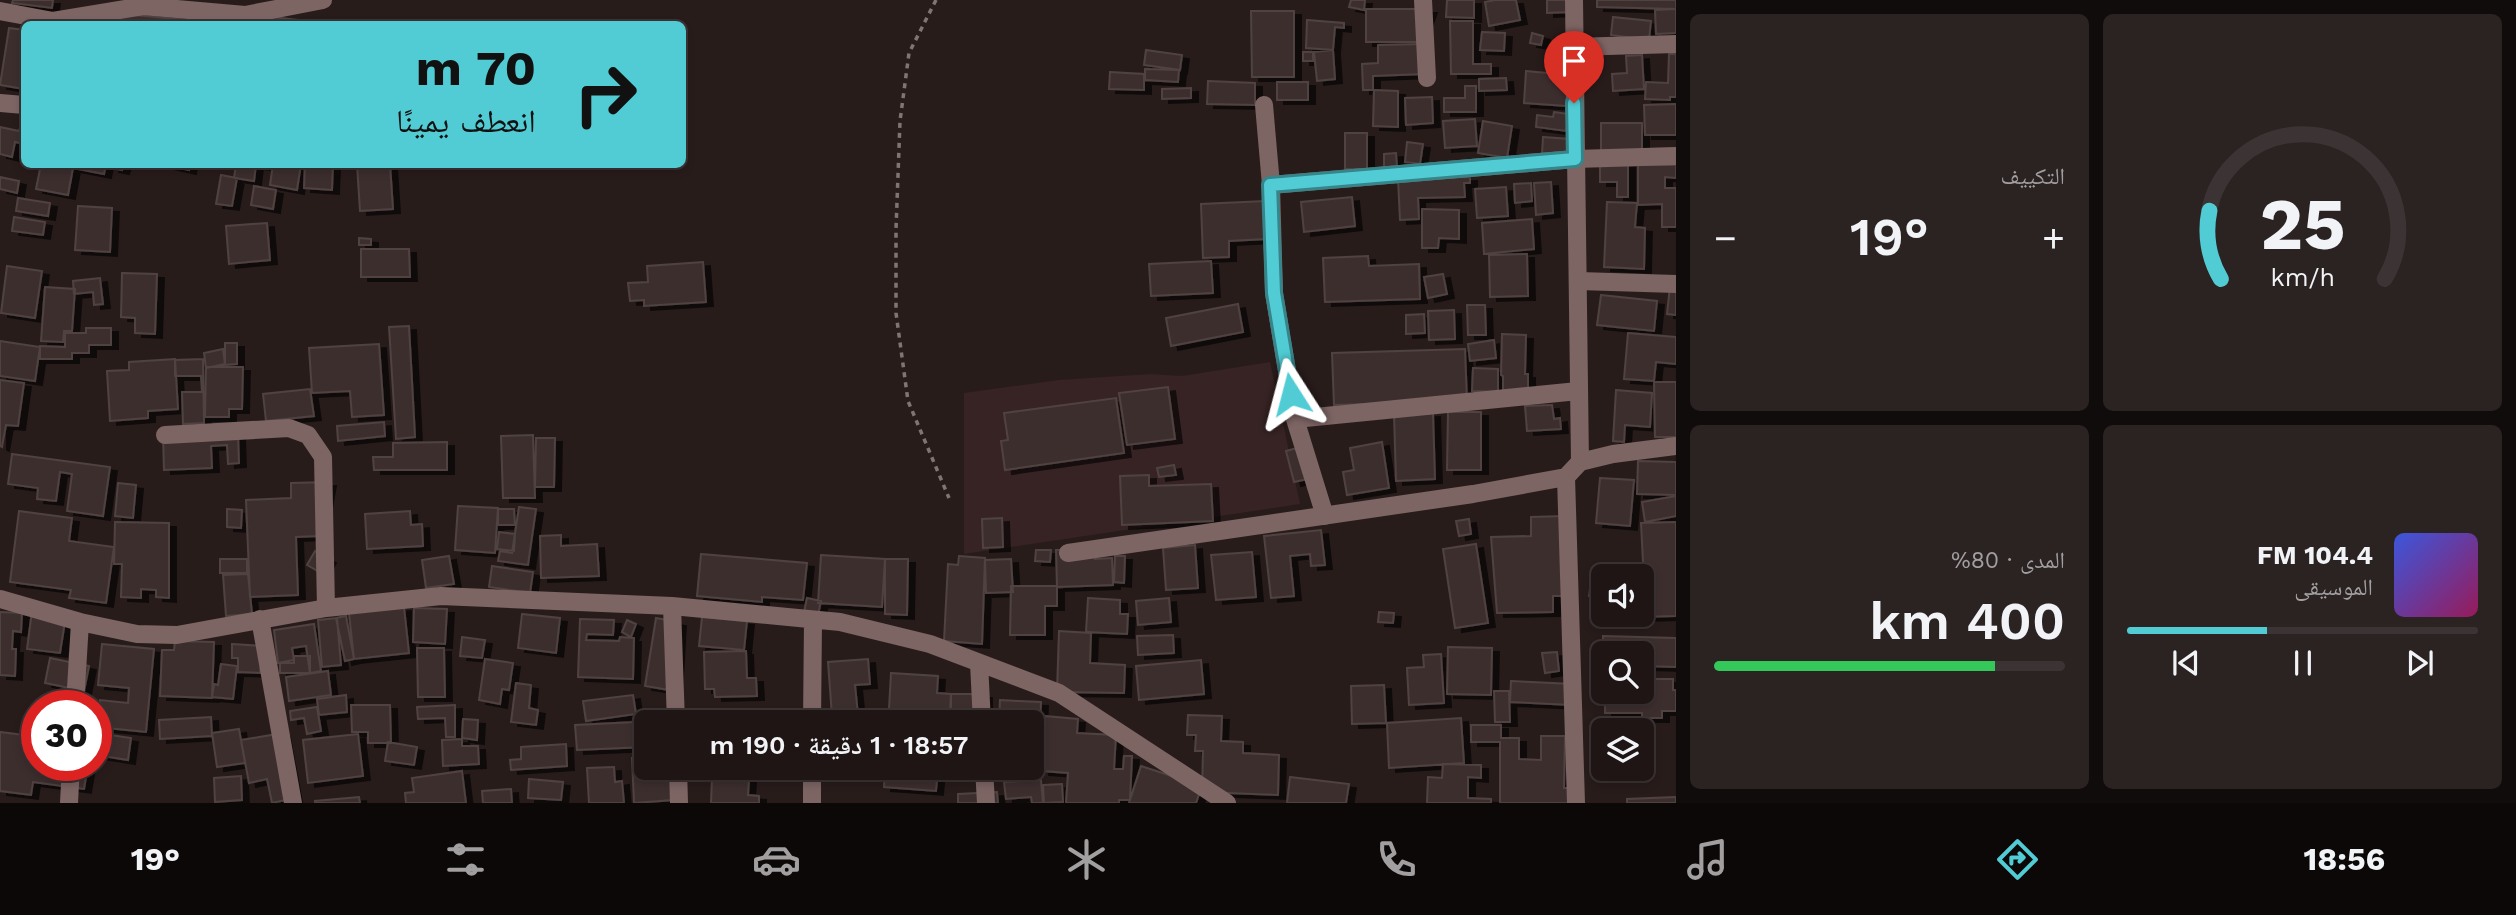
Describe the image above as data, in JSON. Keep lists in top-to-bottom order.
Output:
{
  "page": {
    "tile": [
      "التكييف",
      ["المدى · 80%", "400 km"]
    ],
    "turn": ["70 m", "انعطف يمينًا"],
    "heat": ["−", "19°", "+"],
    "song": ["104.4 FM", "الموسيقى"],
    "limit": "30",
    "trip": "18:57 · 1 دقيقة · 190 m",
    "tabs": ["18:56", "19°"],
    "gauge": ["25", "km/h"]
  }
}
